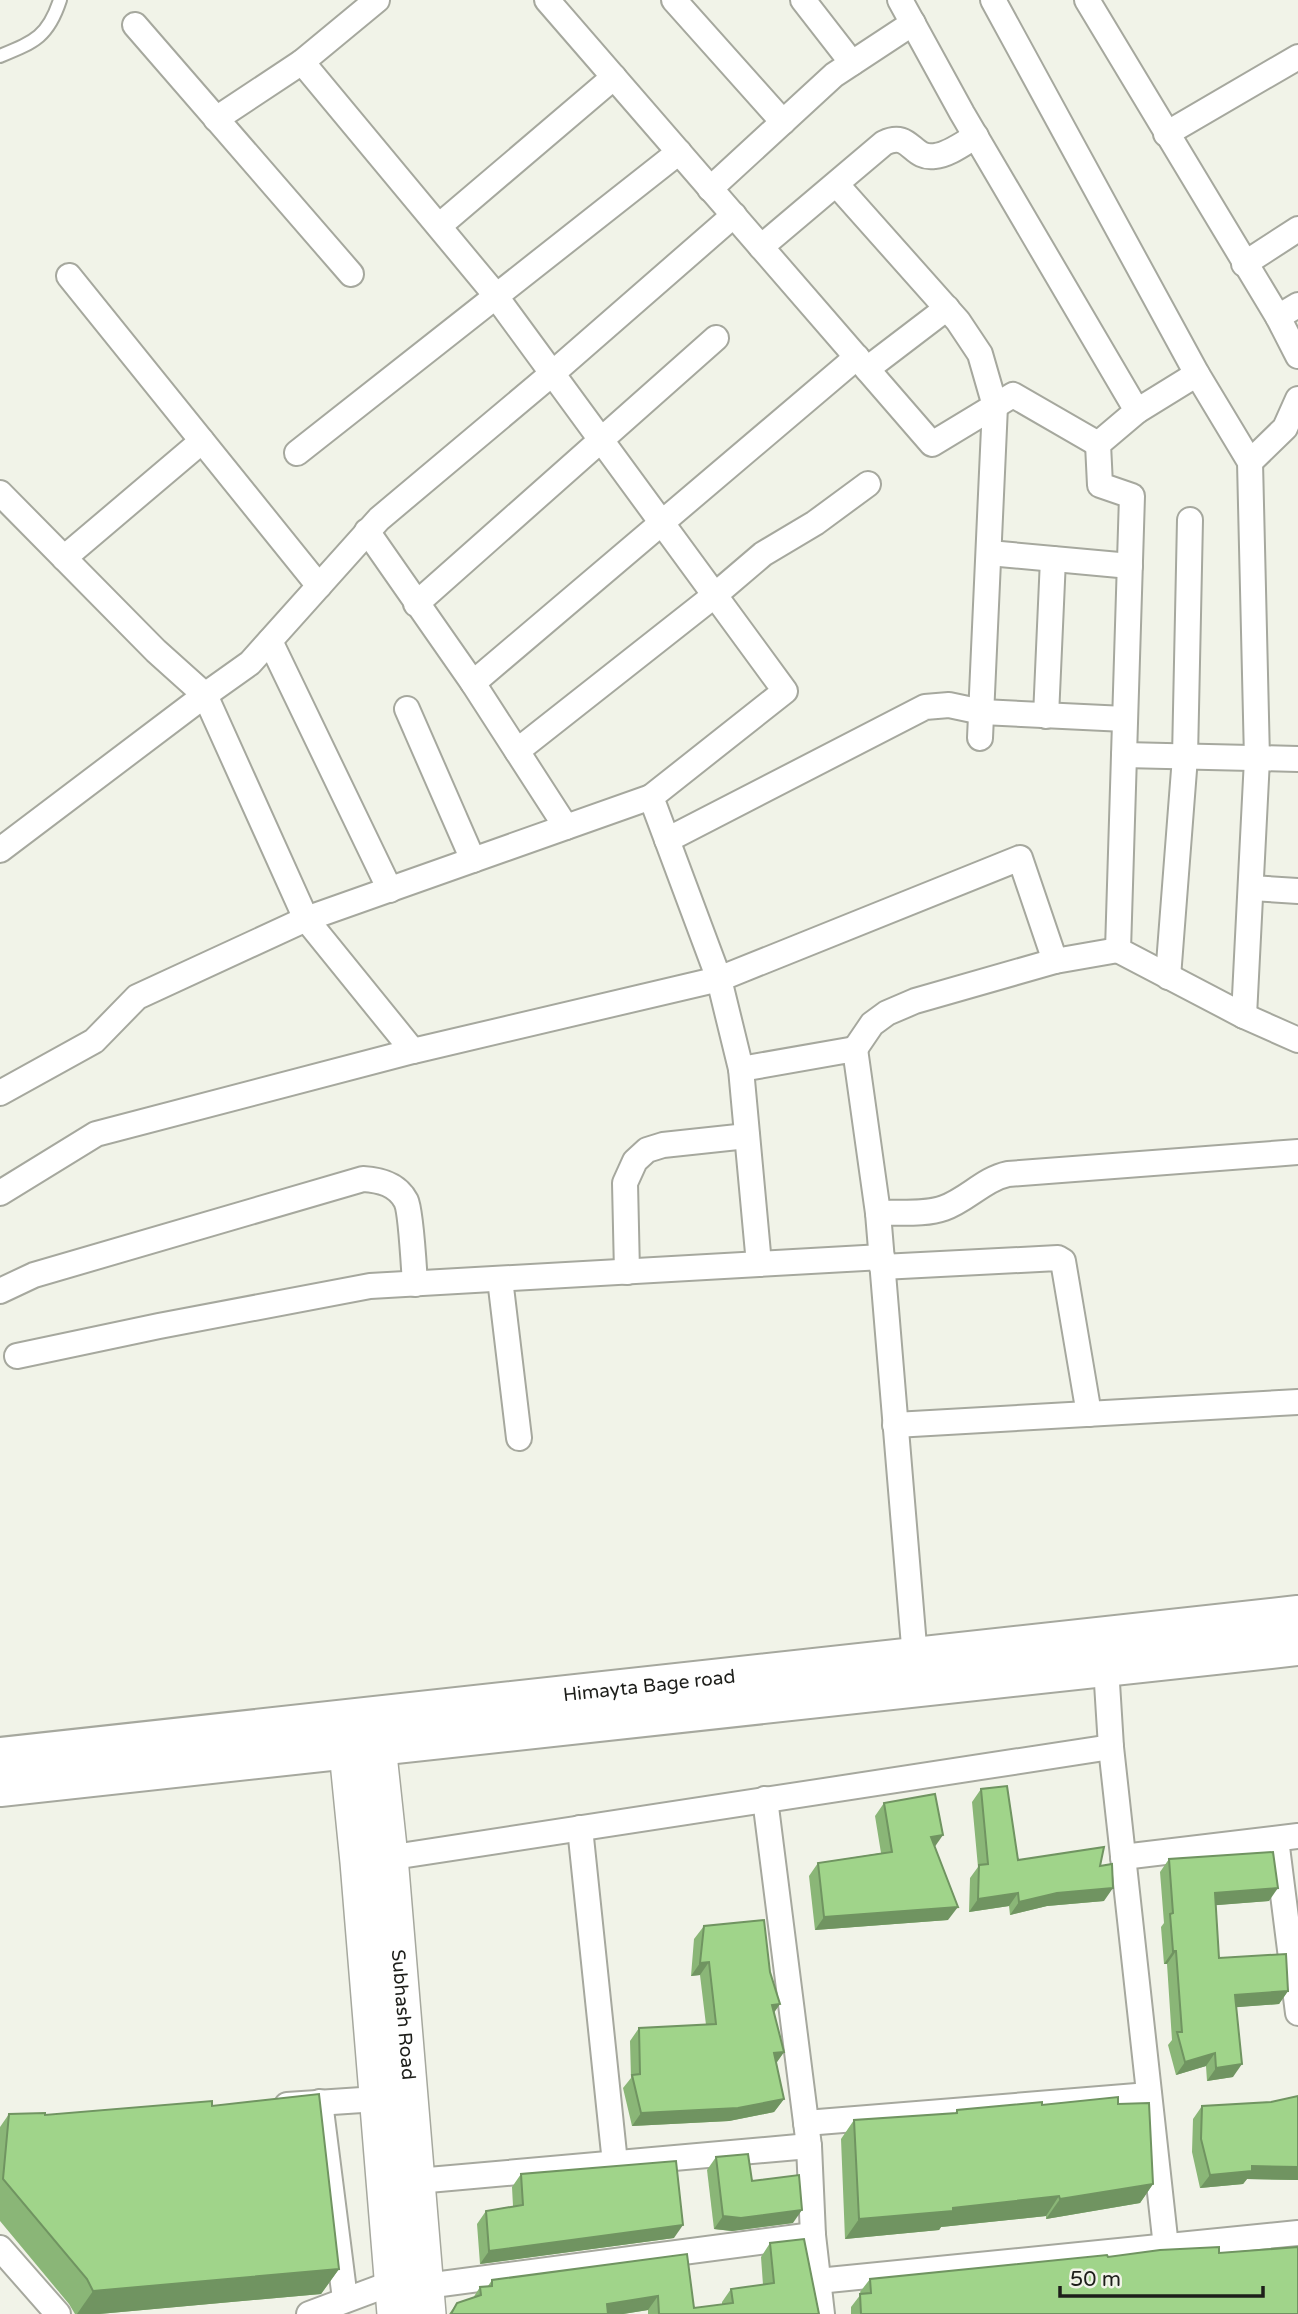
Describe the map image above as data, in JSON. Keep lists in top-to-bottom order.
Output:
{
  "streets": {
    "main road": ["Himayta Bage road"],
    "street": ["Subhash Road"]
  },
  "crossings": [
    ["Himayta Bage road", "Subhash Road"]
  ],
  "scale_bar": "50 m"
}
